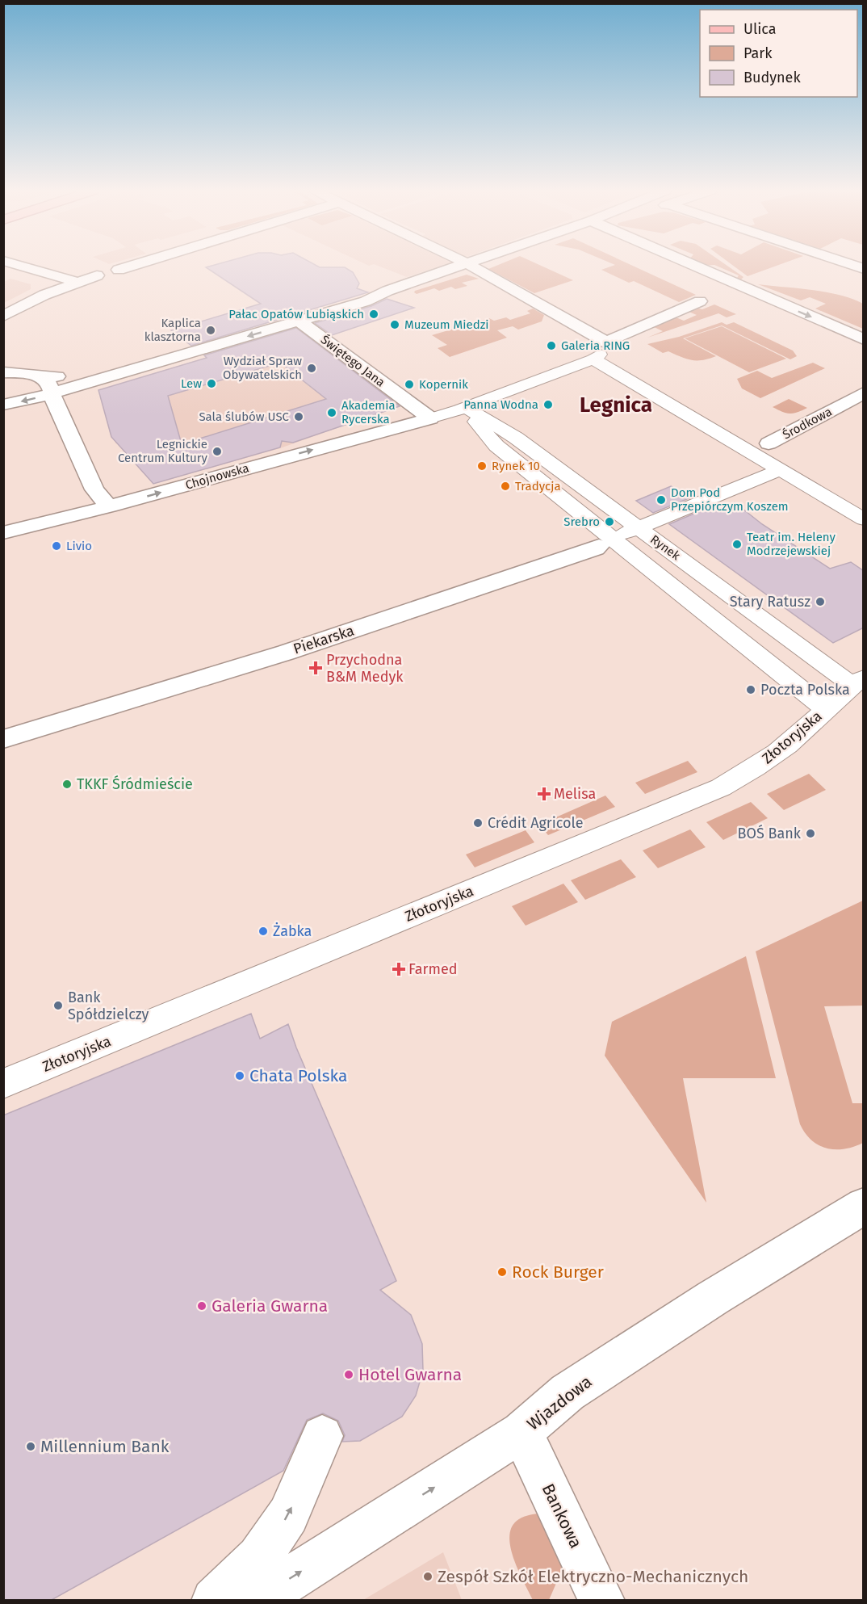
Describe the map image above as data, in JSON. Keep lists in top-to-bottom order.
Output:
{
  "streets": {
    "street": [
      "Świętego Jana",
      "Środkowa",
      "Chojnowska",
      "Rynek",
      "Piekarska",
      "Złotoryjska",
      "Wjazdowa",
      "Bankowa"
    ]
  },
  "crossings": [
    ["Świętego Jana", "Chojnowska"],
    ["Rynek", "Piekarska"],
    ["Rynek", "Złotoryjska"],
    ["Wjazdowa", "Bankowa"]
  ],
  "one_way": ["Wjazdowa"],
  "districts": ["Legnica"],
  "places": {
    "other": [
      "Pałac Opatów Lubiąskich",
      "Muzeum Miedzi",
      "Kaplica klasztorna",
      "Galeria RING",
      "Wydział Spraw Obywatelskich",
      "Lew",
      "Kopernik",
      "Panna Wodna",
      "Akademia Rycerska",
      "Sala ślubów USC",
      "Legnickie Centrum Kultury",
      "Rynek 10",
      "Tradycja",
      "Dom Pod Przepiórczym Koszem",
      "Srebro",
      "Teatr im. Heleny Modrzejewskiej",
      "Livio",
      "Stary Ratusz",
      "Poczta Polska",
      "TKKF Śródmieście",
      "Crédit Agricole",
      "BOŚ Bank",
      "Żabka",
      "Bank Spółdzielczy",
      "Chata Polska",
      "Rock Burger",
      "Galeria Gwarna",
      "Hotel Gwarna",
      "Millennium Bank",
      "Zespół Szkół Elektryczno-Mechanicznych"
    ],
    "health": ["Przychodna B&M Medyk", "Melisa", "Farmed"]
  },
  "legend": ["Ulica", "Park", "Budynek"]
}
